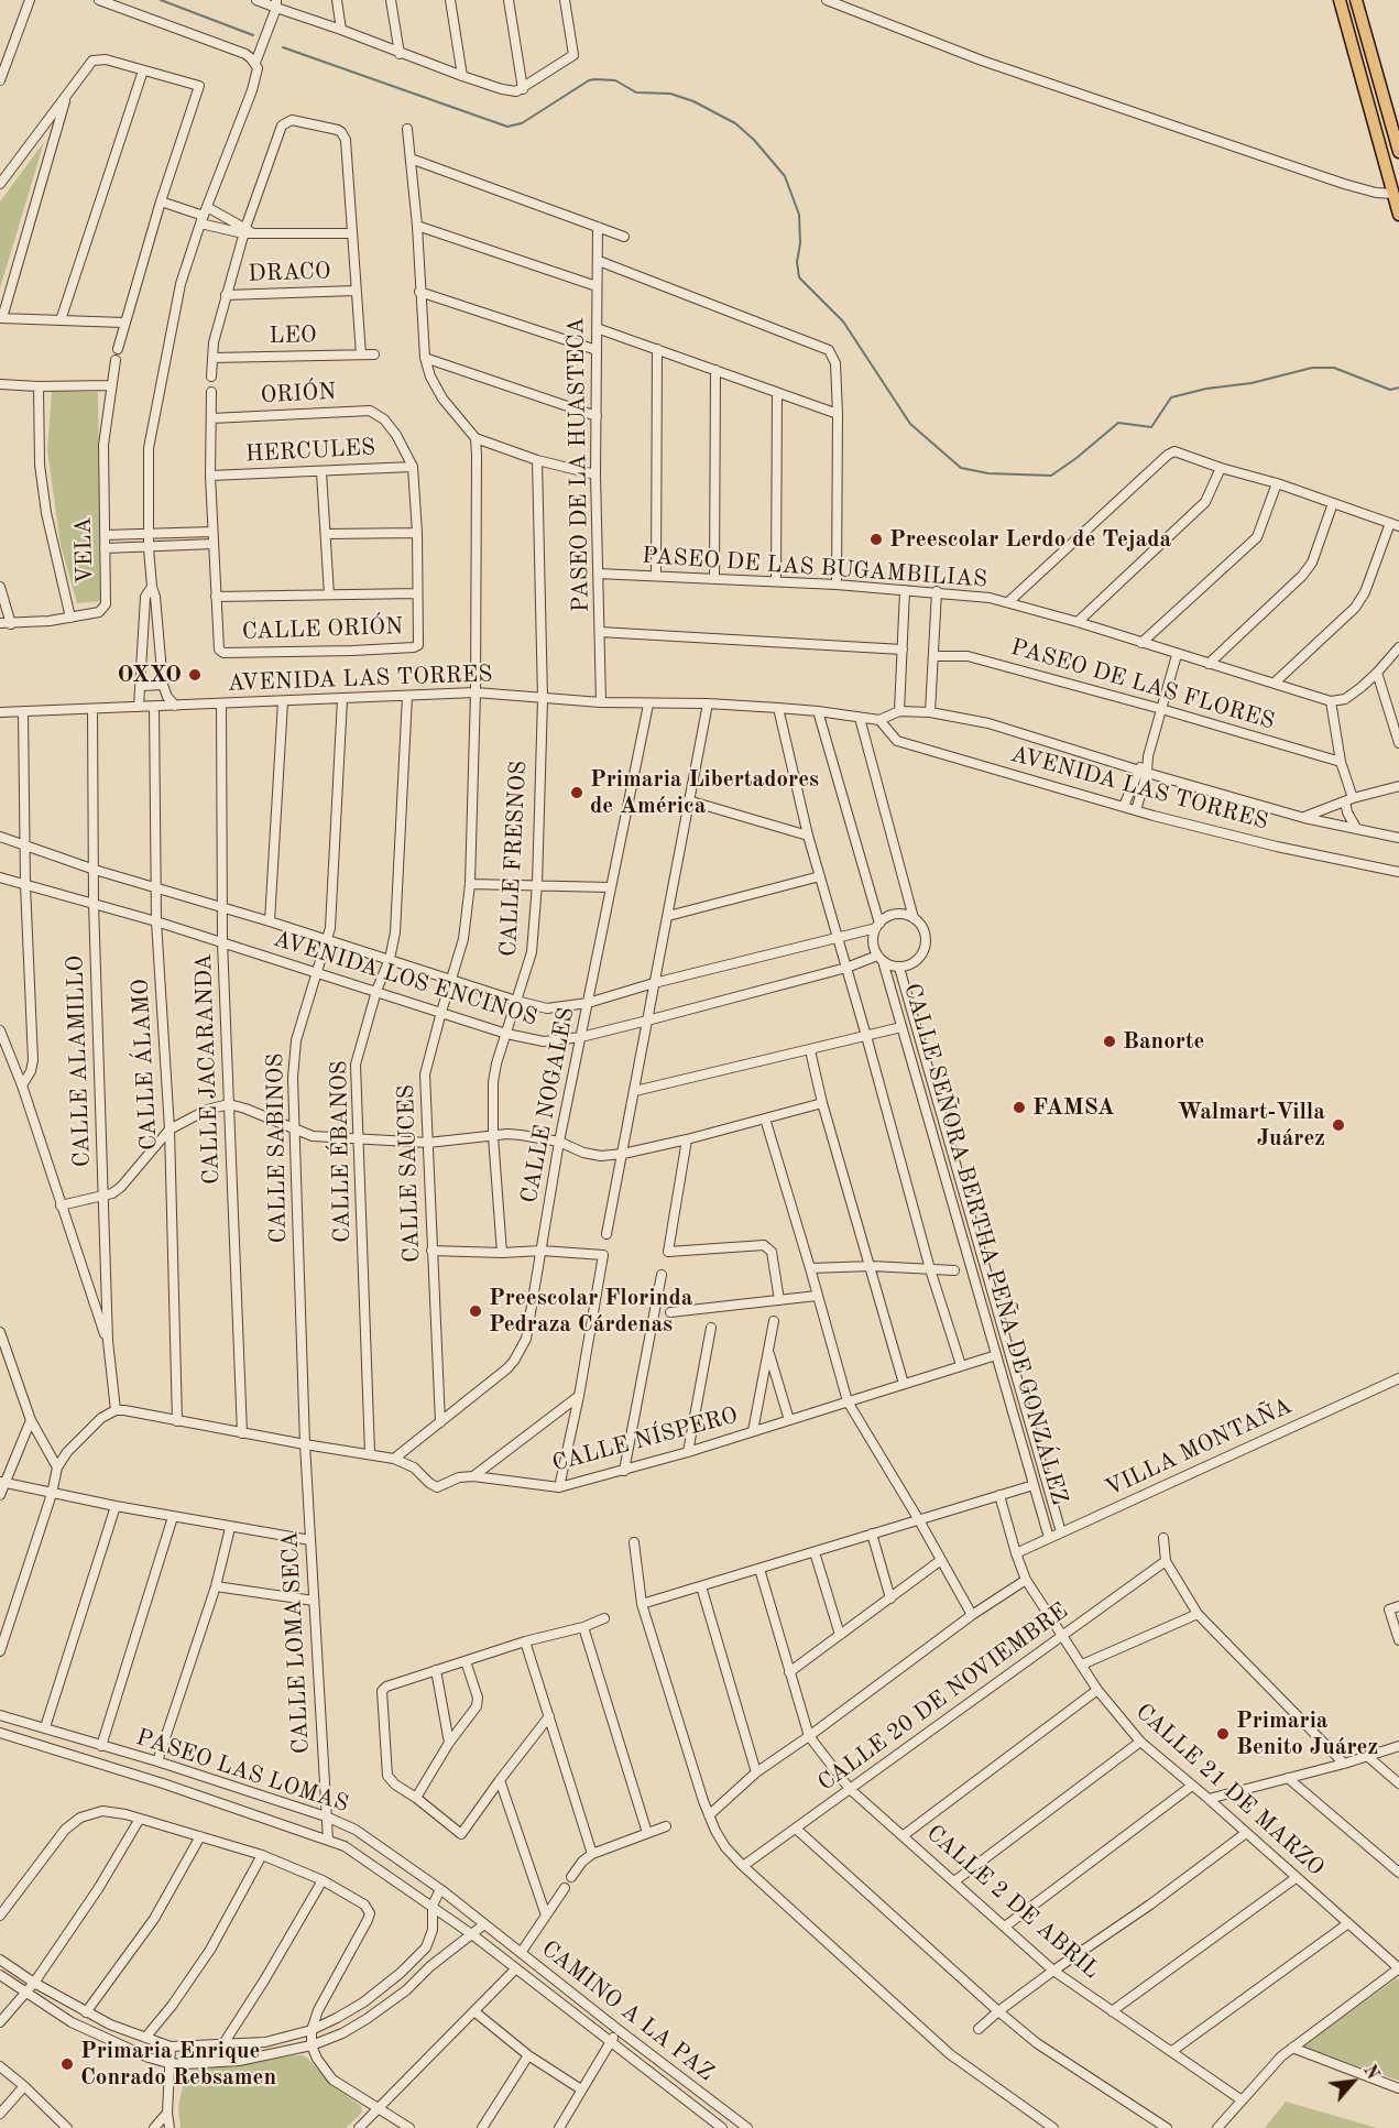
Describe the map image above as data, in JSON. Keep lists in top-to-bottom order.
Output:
{
  "streets": {
    "street": [
      "DRACO",
      "LEO",
      "ORIÓN",
      "HERCULES",
      "PASEO DE LA HUASTECA",
      "VELA",
      "PASEO DE LAS BUGAMBILIAS",
      "CALLE ORIÓN",
      "AVENIDA LAS TORRES",
      "PASEO DE LAS FLORES",
      "CALLE FRESNOS",
      "AVENIDA LOS ENCINOS",
      "CALLE ALAMILLO",
      "CALLE ÁLAMO",
      "CALLE JACARANDA",
      "CALLE NOGALES",
      "CALLE SABINOS",
      "CALLE ÉBANOS",
      "CALLE SAUCES",
      "CALLE SEÑORA BERTHA PEÑA DE GONZÁLEZ",
      "CALLE NÍSPERO",
      "VILLA MONTAÑA",
      "CALLE LOMA SECA",
      "CALLE 20 DE NOVIEMBRE",
      "PASEO LAS LOMAS",
      "CALLE 21 DE MARZO",
      "CALLE 2 DE ABRIL",
      "CAMINO A LA PAZ"
    ]
  },
  "crossings": [
    ["ORIÓN", "CALLE ORIÓN"],
    ["HERCULES", "CALLE ORIÓN"],
    ["PASEO DE LA HUASTECA", "PASEO DE LAS BUGAMBILIAS"],
    ["PASEO DE LA HUASTECA", "AVENIDA LAS TORRES"],
    ["AVENIDA LAS TORRES", "CALLE FRESNOS"],
    ["AVENIDA LAS TORRES", "CALLE ALAMILLO"],
    ["AVENIDA LAS TORRES", "CALLE ÁLAMO"],
    ["AVENIDA LAS TORRES", "CALLE JACARANDA"],
    ["AVENIDA LAS TORRES", "CALLE NOGALES"],
    ["AVENIDA LAS TORRES", "CALLE SABINOS"],
    ["AVENIDA LAS TORRES", "CALLE ÉBANOS"],
    ["AVENIDA LAS TORRES", "CALLE SAUCES"],
    ["CALLE FRESNOS", "AVENIDA LOS ENCINOS"],
    ["AVENIDA LOS ENCINOS", "CALLE ALAMILLO"],
    ["AVENIDA LOS ENCINOS", "CALLE ÁLAMO"],
    ["AVENIDA LOS ENCINOS", "CALLE JACARANDA"],
    ["AVENIDA LOS ENCINOS", "CALLE NOGALES"],
    ["AVENIDA LOS ENCINOS", "CALLE SABINOS"],
    ["AVENIDA LOS ENCINOS", "CALLE ÉBANOS"],
    ["AVENIDA LOS ENCINOS", "CALLE SAUCES"],
    ["AVENIDA LOS ENCINOS", "CALLE SEÑORA BERTHA PEÑA DE GONZÁLEZ"],
    ["CALLE ALAMILLO", "CALLE NÍSPERO"],
    ["CALLE ÁLAMO", "CALLE NÍSPERO"],
    ["CALLE JACARANDA", "CALLE NÍSPERO"],
    ["CALLE NOGALES", "CALLE SAUCES"],
    ["CALLE NOGALES", "CALLE NÍSPERO"],
    ["CALLE SABINOS", "CALLE NÍSPERO"],
    ["CALLE SABINOS", "CALLE LOMA SECA"],
    ["CALLE ÉBANOS", "CALLE NÍSPERO"],
    ["CALLE SEÑORA BERTHA PEÑA DE GONZÁLEZ", "CALLE NÍSPERO"],
    ["CALLE SEÑORA BERTHA PEÑA DE GONZÁLEZ", "VILLA MONTAÑA"],
    ["CALLE NÍSPERO", "CALLE LOMA SECA"],
    ["VILLA MONTAÑA", "CALLE 21 DE MARZO"],
    ["CALLE LOMA SECA", "PASEO LAS LOMAS"],
    ["CALLE LOMA SECA", "CAMINO A LA PAZ"],
    ["CALLE 20 DE NOVIEMBRE", "CALLE 21 DE MARZO"],
    ["CALLE 20 DE NOVIEMBRE", "CALLE 2 DE ABRIL"],
    ["PASEO LAS LOMAS", "CAMINO A LA PAZ"]
  ],
  "places": [
    "Preescolar Lerdo de Tejada",
    "OXXO",
    "Primaria Libertadores de América",
    "Banorte",
    "FAMSA",
    "Walmart-Villa Juárez",
    "Preescolar Florinda Pedraza Cárdenas",
    "Primaria Benito Juárez",
    "Primaria Enrique Conrado Rebsamen"
  ],
  "north": "top right"
}
